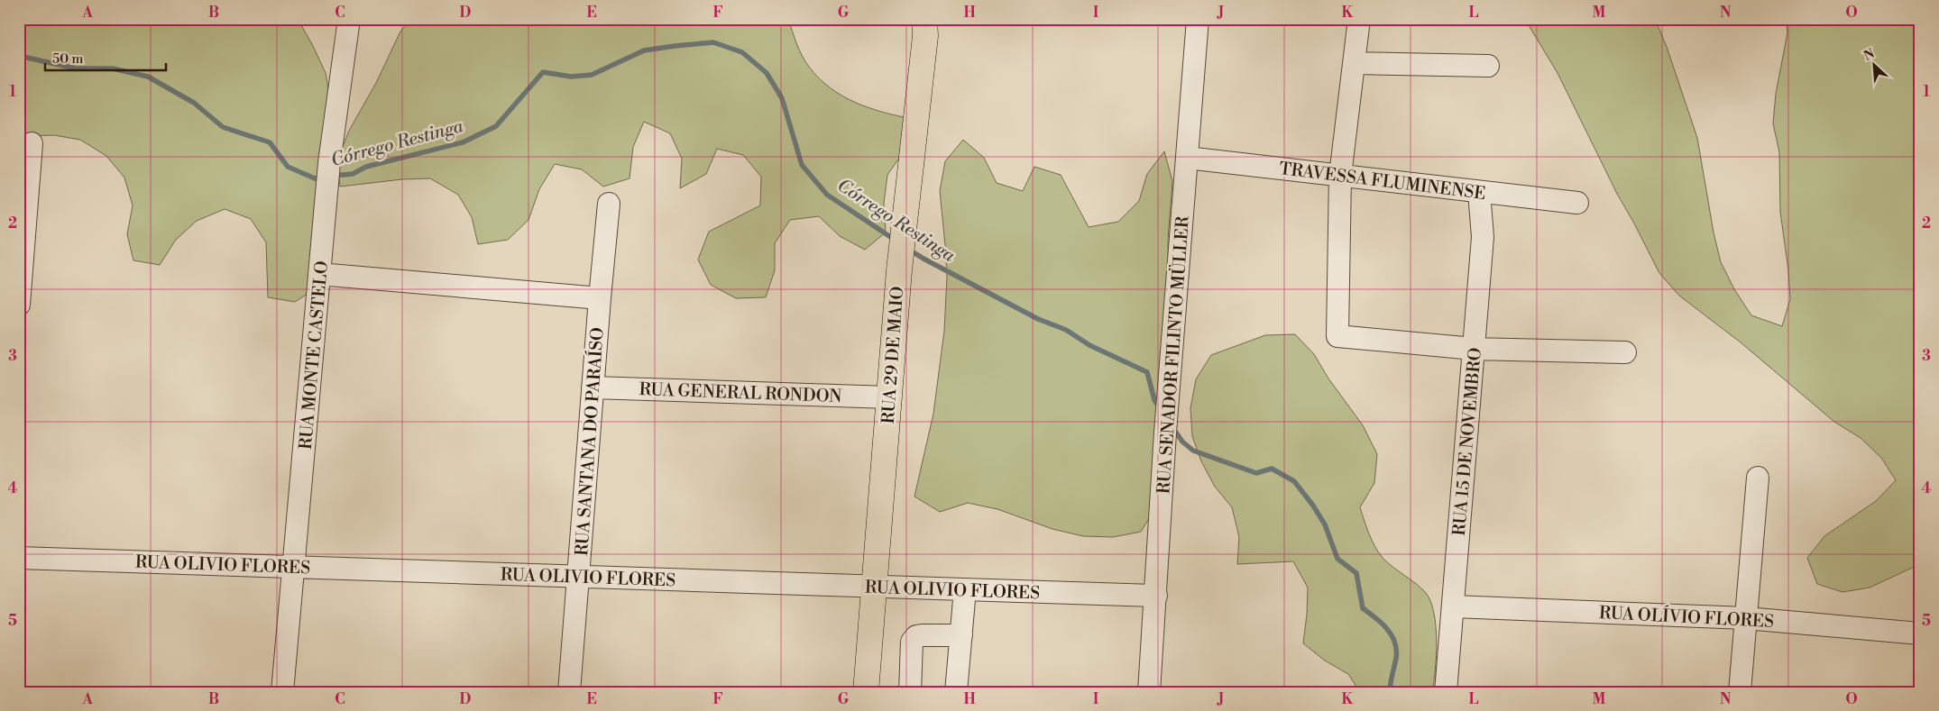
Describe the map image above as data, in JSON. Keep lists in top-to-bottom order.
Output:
{
  "streets": {
    "main road": ["RUA 29 DE MAIO"],
    "street": [
      "TRAVESSA FLUMINENSE",
      "RUA MONTE CASTELO",
      "RUA SENADOR FILINTO MÜLLER",
      "RUA GENERAL RONDON",
      "RUA SANTANA DO PARAÍSO",
      "RUA 15 DE NOVEMBRO",
      "RUA OLIVIO FLORES",
      "RUA OLÍVIO FLORES"
    ]
  },
  "crossings": [
    ["TRAVESSA FLUMINENSE", "RUA SENADOR FILINTO MÜLLER"],
    ["TRAVESSA FLUMINENSE", "RUA 15 DE NOVEMBRO"],
    ["RUA MONTE CASTELO", "RUA OLIVIO FLORES"],
    ["RUA 29 DE MAIO", "RUA GENERAL RONDON"],
    ["RUA 29 DE MAIO", "RUA OLIVIO FLORES"],
    ["RUA SENADOR FILINTO MÜLLER", "RUA OLIVIO FLORES"],
    ["RUA GENERAL RONDON", "RUA SANTANA DO PARAÍSO"],
    ["RUA SANTANA DO PARAÍSO", "RUA OLIVIO FLORES"],
    ["RUA 15 DE NOVEMBRO", "RUA OLÍVIO FLORES"]
  ],
  "water": ["Córrego Restinga"],
  "scale_bar": "50 m",
  "north": "top left",
  "grid": {
    "columns": [
      "A",
      "B",
      "C",
      "D",
      "E",
      "F",
      "G",
      "H",
      "I",
      "J",
      "K",
      "L",
      "M",
      "N",
      "O"
    ],
    "rows": [
      "1",
      "2",
      "3",
      "4",
      "5"
    ]
  }
}
